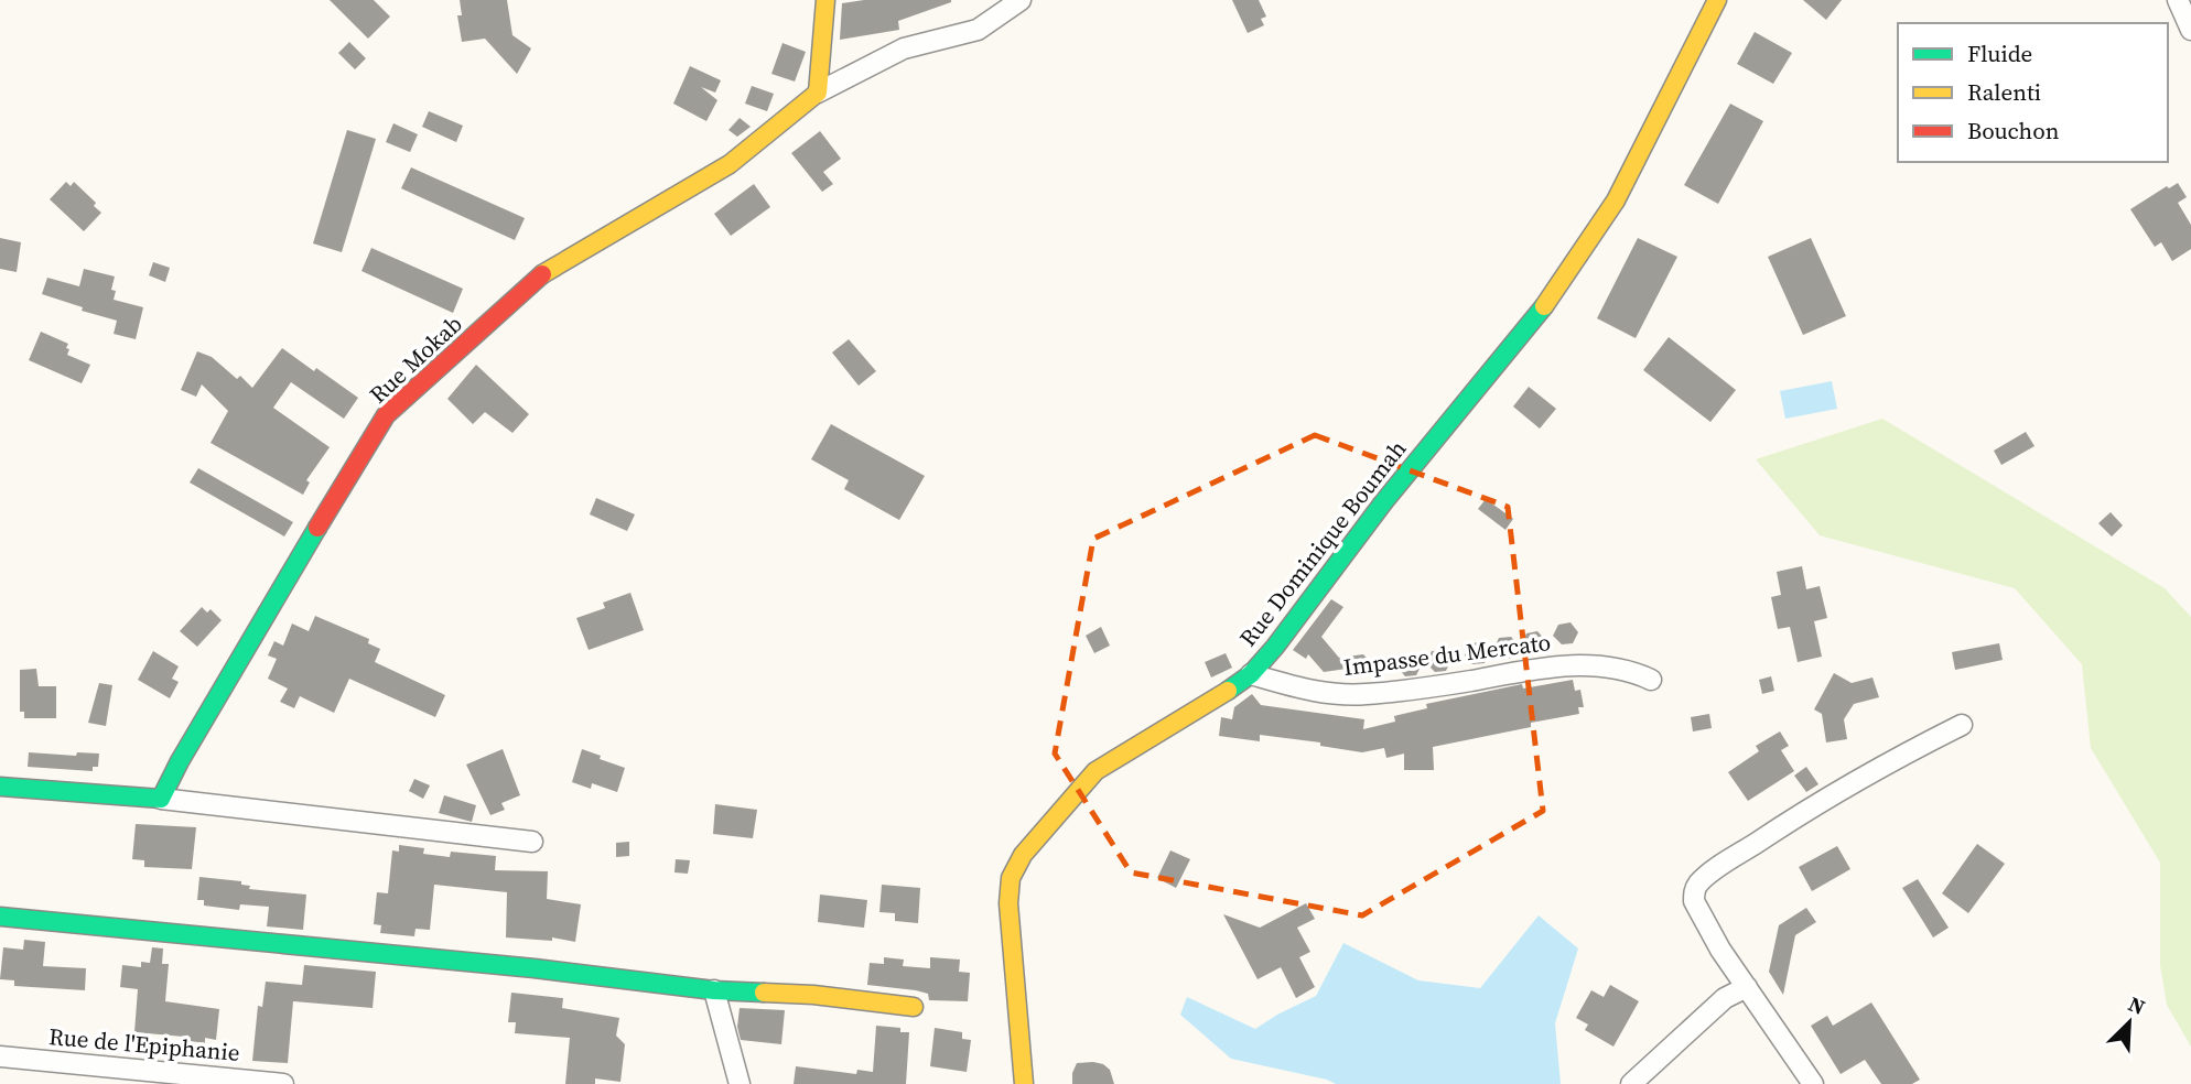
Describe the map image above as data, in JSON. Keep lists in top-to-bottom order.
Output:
{
  "streets": {
    "street": [
      "Rue Mokab",
      "Rue Dominique Boumah",
      "Impasse du Mercato",
      "Rue de l'Epiphanie"
    ]
  },
  "crossings": [
    ["Rue Dominique Boumah", "Impasse du Mercato"]
  ],
  "legend": ["Fluide", "Ralenti", "Bouchon"],
  "north": "top right"
}
